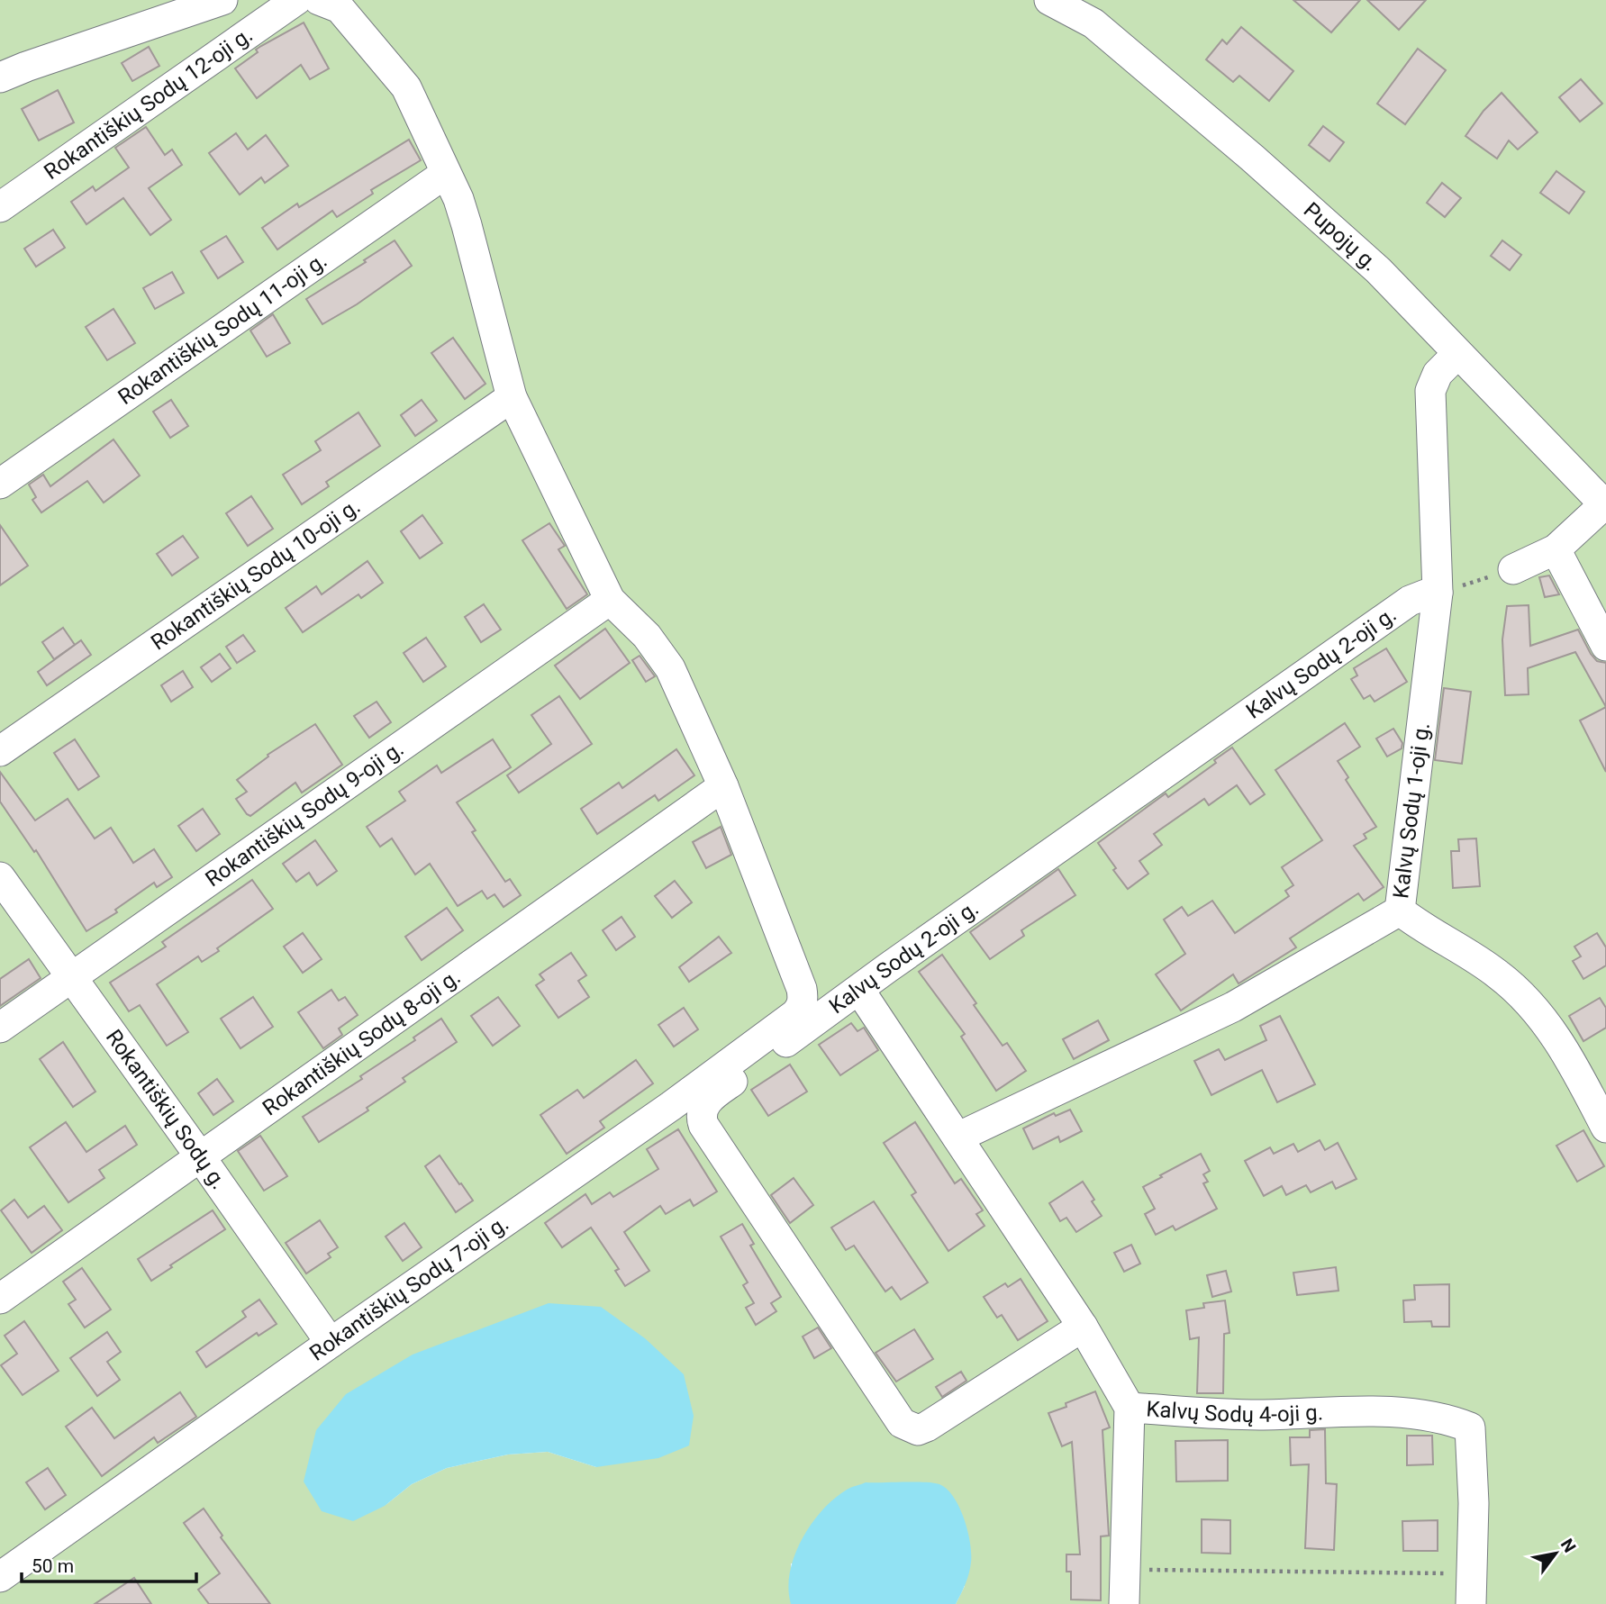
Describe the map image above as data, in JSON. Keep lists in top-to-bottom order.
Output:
{
  "streets": {
    "street": [
      "Rokantiškių Sodų 12-oji g.",
      "Pupojų g.",
      "Rokantiškių Sodų 11-oji g.",
      "Rokantiškių Sodų 10-oji g.",
      "Kalvų Sodų 2-oji g.",
      "Kalvų Sodų 1-oji g.",
      "Rokantiškių Sodų 9-oji g.",
      "Rokantiškių Sodų 8-oji g.",
      "Rokantiškių Sodų g.",
      "Rokantiškių Sodų 7-oji g.",
      "Kalvų Sodų 4-oji g."
    ]
  },
  "crossings": [
    ["Pupojų g.", "Kalvų Sodų 1-oji g."],
    ["Kalvų Sodų 2-oji g.", "Kalvų Sodų 1-oji g."],
    ["Kalvų Sodų 2-oji g.", "Kalvų Sodų 4-oji g."],
    ["Rokantiškių Sodų 9-oji g.", "Rokantiškių Sodų g."],
    ["Rokantiškių Sodų 8-oji g.", "Rokantiškių Sodų g."],
    ["Rokantiškių Sodų 8-oji g.", "Rokantiškių Sodų 7-oji g."],
    ["Rokantiškių Sodų g.", "Rokantiškių Sodų 7-oji g."]
  ],
  "scale_bar": "50 m",
  "north": "top right"
}
